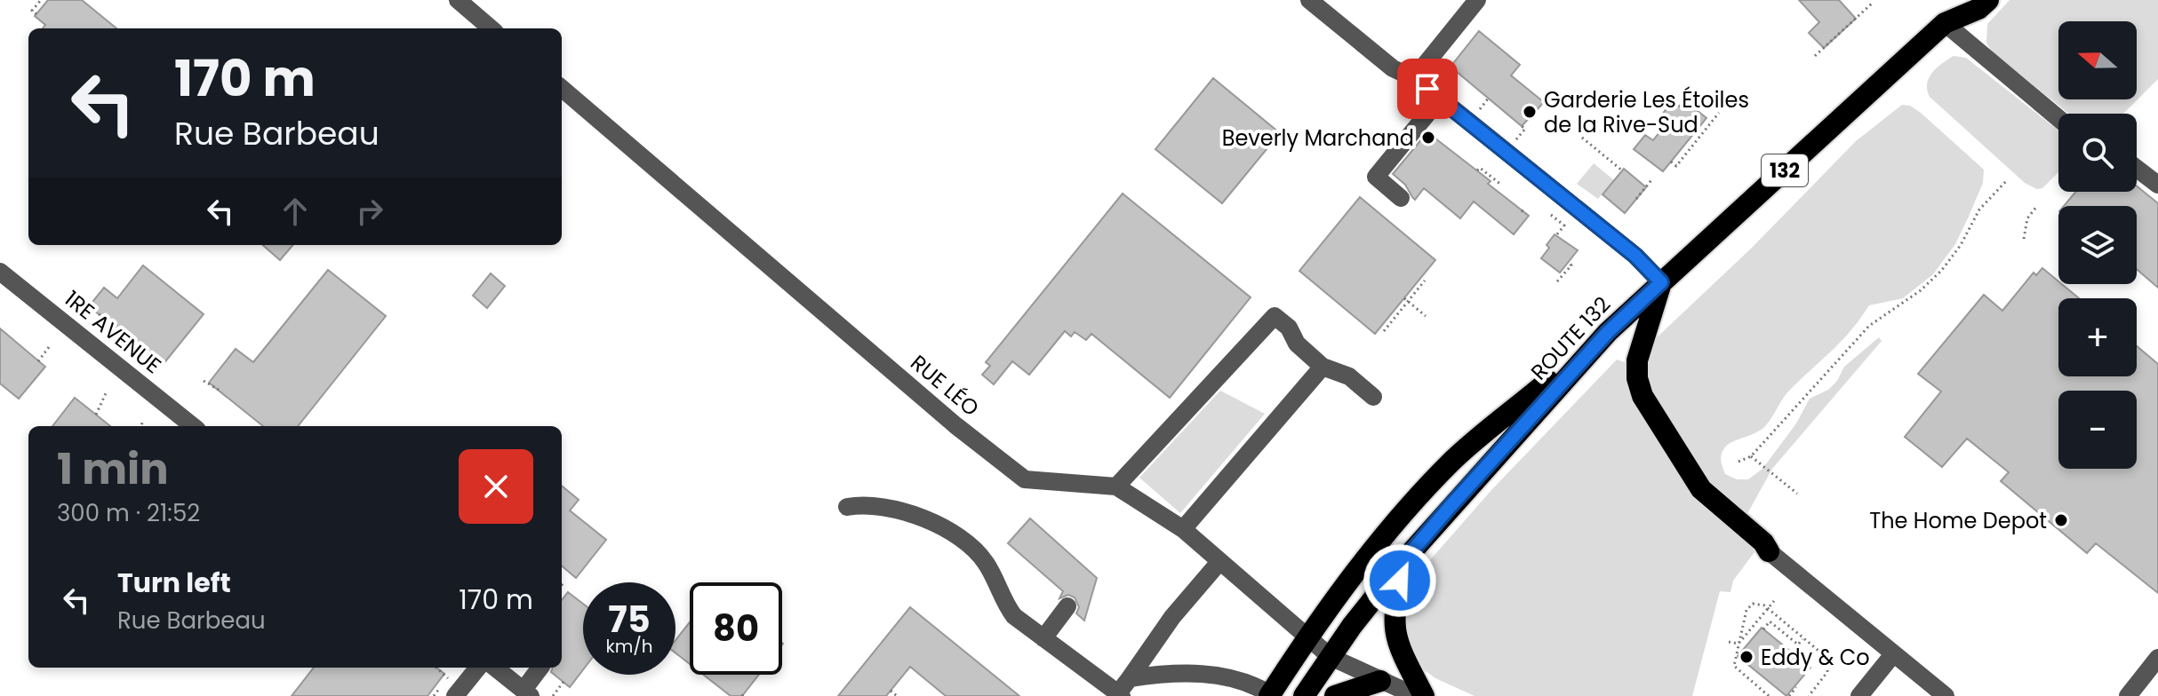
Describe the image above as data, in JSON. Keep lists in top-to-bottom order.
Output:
{
  "streets": {
    "highway": ["132", "ROUTE 132"],
    "street": ["1RE AVENUE", "RUE LÉO"]
  },
  "crossings": [
    ["132", "ROUTE 132"],
    ["132", "RUE LÉO"],
    ["ROUTE 132", "RUE LÉO"]
  ],
  "places": [
    "Garderie Les Étoiles de la Rive-Sud",
    "Beverly Marchand",
    "The Home Depot",
    "Eddy & Co"
  ],
  "north": "left",
  "page": {
    "map_buttons": ["+", "−"],
    "turn": ["170 m", "Rue Barbeau"],
    "heading": ["1 min", "300 m · 21:52"],
    "list": [
      {
        "name": "Turn left",
        "note": "Rue Barbeau",
        "value": "170 m"
      }
    ],
    "speed": "75 km/h",
    "limit": "80"
  }
}
